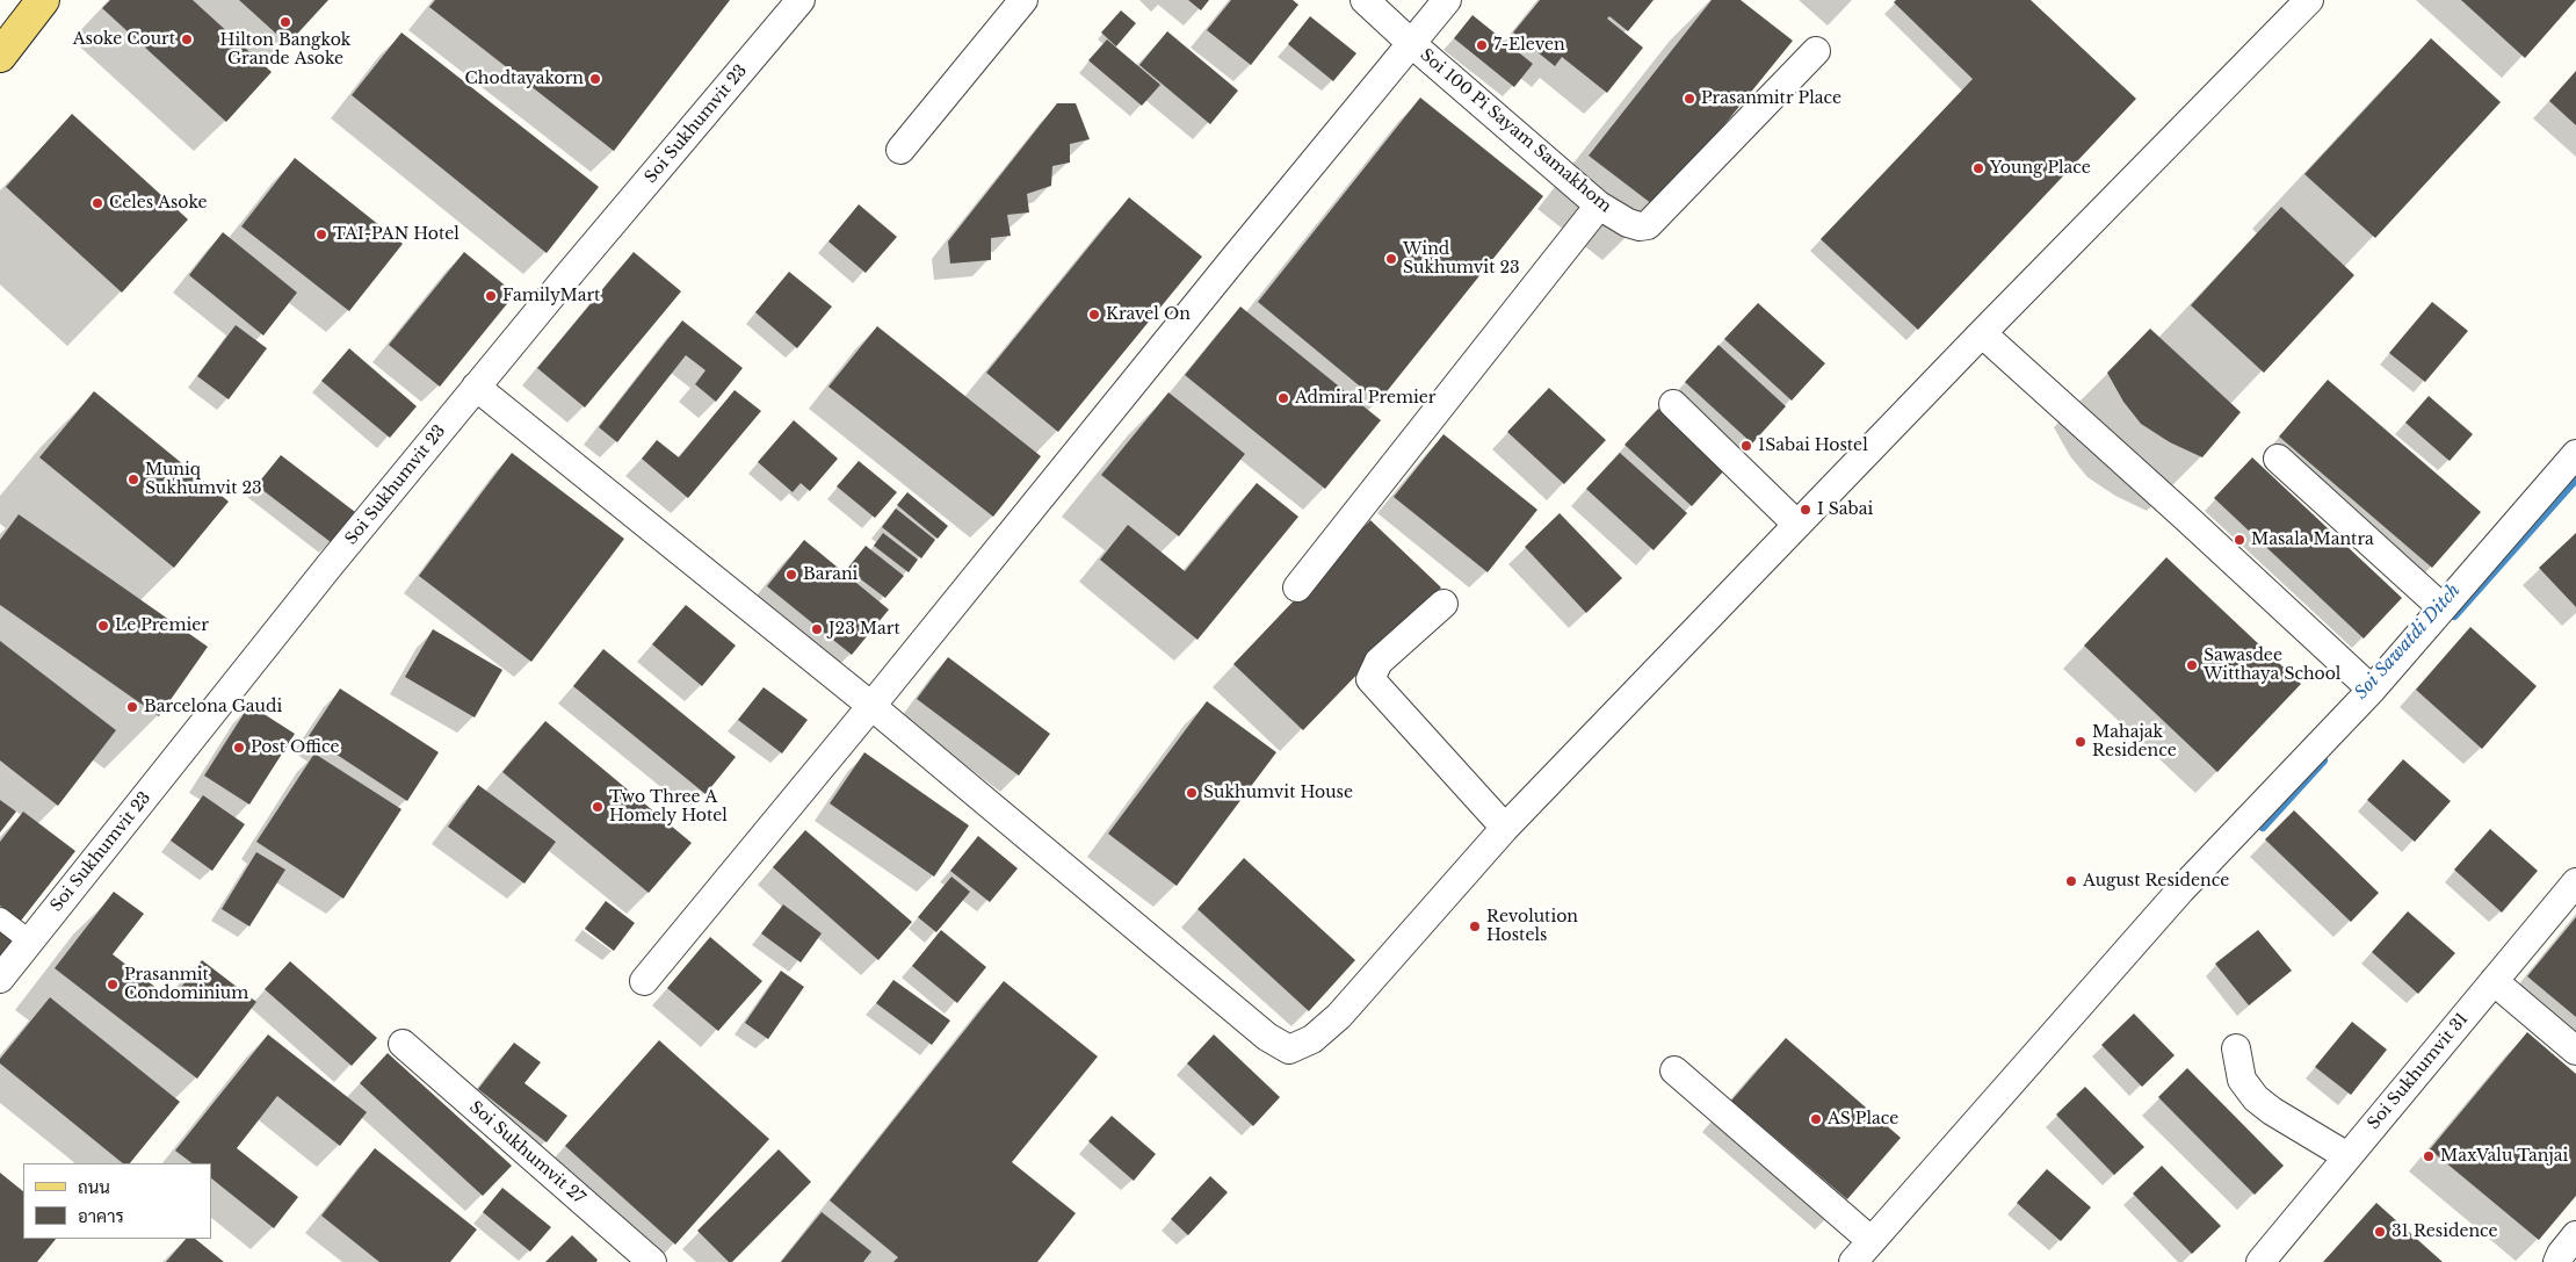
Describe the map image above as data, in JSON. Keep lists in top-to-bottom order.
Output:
{
  "streets": {
    "street": [
      "Soi Sukhumvit 23",
      "Soi 100 Pi Sayam Samakhom",
      "Soi Sukhumvit 31",
      "Soi Sukhumvit 27"
    ]
  },
  "water": ["Soi Sawatdi Ditch"],
  "places": [
    "Hilton Bangkok Grande Asoke",
    "Asoke Court",
    "7-Eleven",
    "Chodtayakorn",
    "Prasanmitr Place",
    "Young Place",
    "Celes Asoke",
    "TAI-PAN Hotel",
    "Wind Sukhumvit 23",
    "FamilyMart",
    "Kravel On",
    "Admiral Premier",
    "1Sabai Hostel",
    "Muniq Sukhumvit 23",
    "I Sabai",
    "Masala Mantra",
    "Barani",
    "Le Premier",
    "J23 Mart",
    "Sawasdee Witthaya School",
    "Barcelona Gaudi",
    "Mahajak Residence",
    "Post Office",
    "Sukhumvit House",
    "Two Three A Homely Hotel",
    "August Residence",
    "Revolution Hostels",
    "Prasanmit Condominium",
    "AS Place",
    "MaxValu Tanjai",
    "31 Residence"
  ],
  "legend": ["ถนน", "อาคาร"]
}
